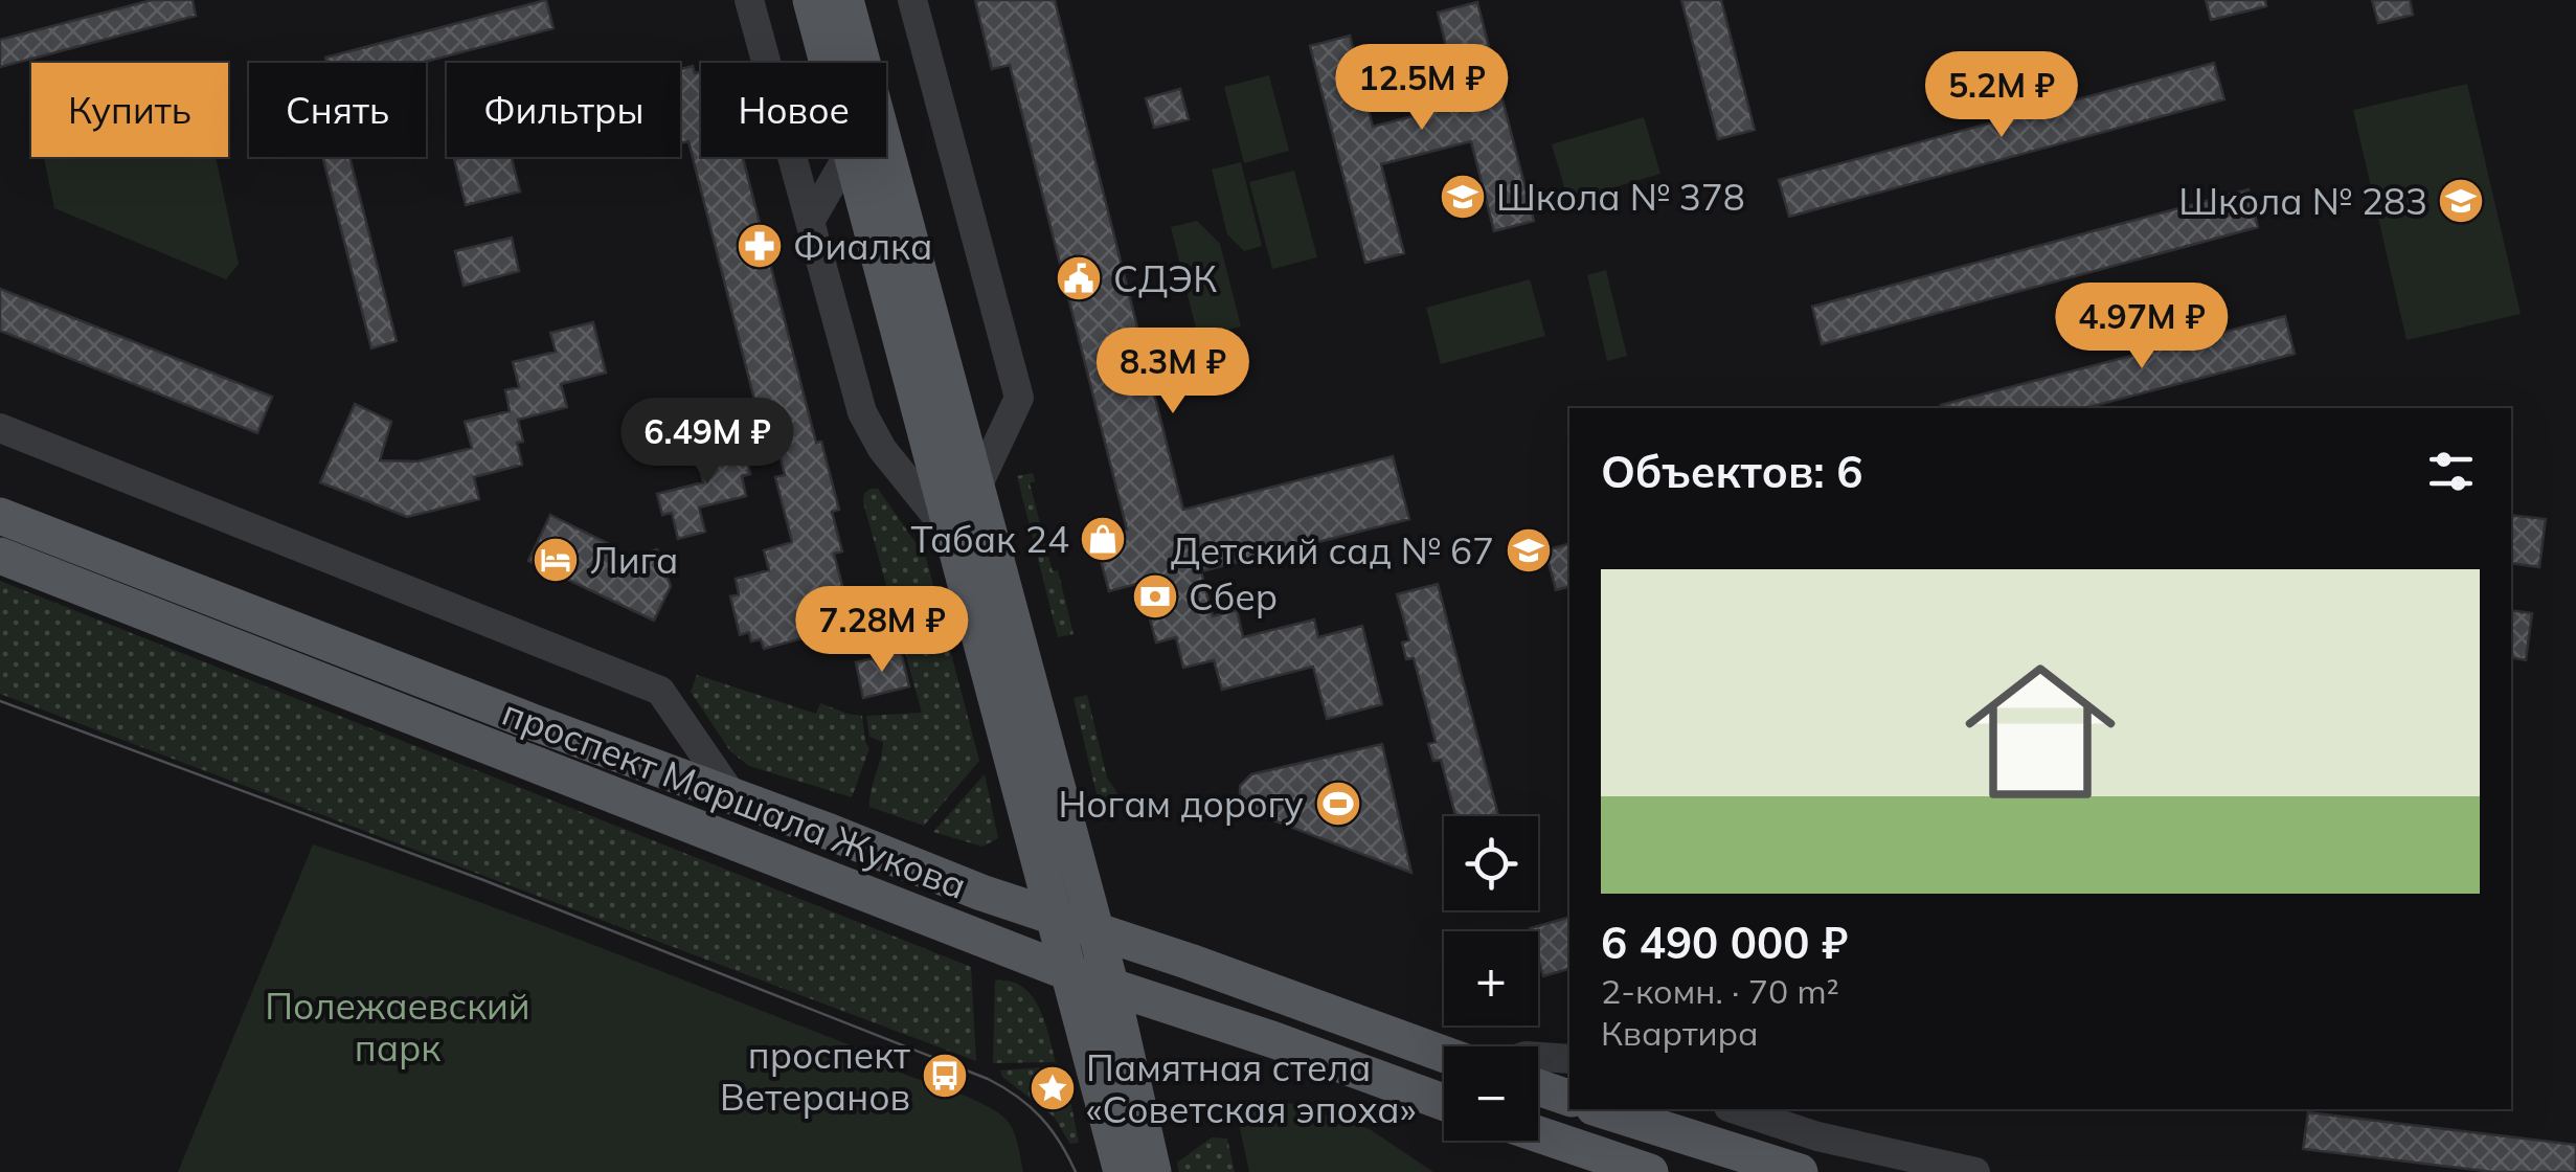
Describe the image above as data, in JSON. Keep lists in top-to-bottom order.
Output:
{
  "streets": {
    "main road": ["проспект Маршала Жукова"]
  },
  "parks": ["Полежаевский парк"],
  "places": {
    "school or university": ["Школа № 378", "Школа № 283", "Детский сад № 67"],
    "pharmacy": ["Фиалка"],
    "public building": ["СДЭК"],
    "shop": ["Табак 24"],
    "hotel": ["Лига"],
    "bank": ["Сбер"],
    "sports": ["Ногам дорогу"],
    "bus stop": ["проспект Ветеранов"],
    "place": ["Памятная стела «Советская эпоха»"]
  },
  "page": {
    "price": [
      "12.5M ₽",
      "5.2M ₽",
      "4.97M ₽",
      "8.3M ₽",
      "6.49M ₽",
      "7.28M ₽"
    ],
    "chip": [
      "Купить",
      "Снять",
      "Фильтры",
      "Новое"
    ],
    "heading": "Объектов: 6",
    "list": [
      {
        "name": "6 490 000 ₽",
        "note": "2-комн. · 70 m² · Квартира"
      }
    ],
    "map_buttons": ["+", "−"]
  }
}
